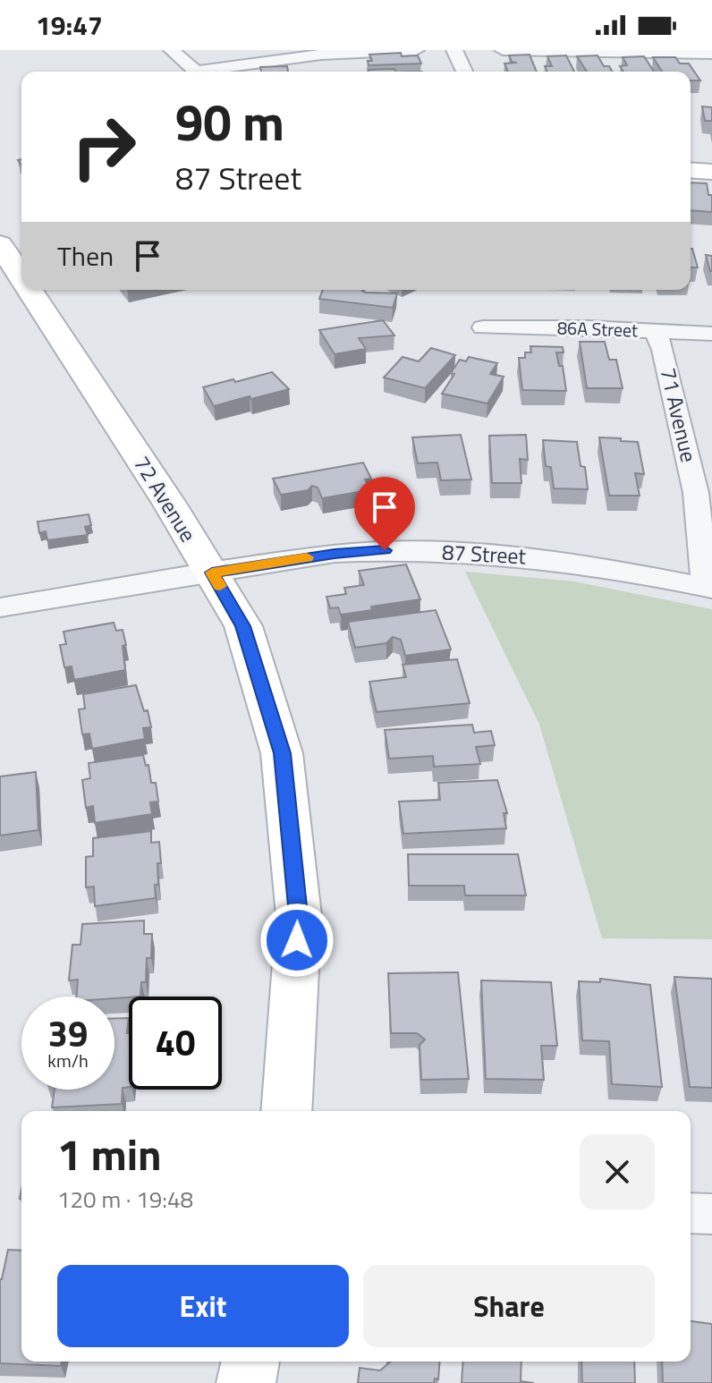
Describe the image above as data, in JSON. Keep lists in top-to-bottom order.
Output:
{
  "streets": {
    "street": [
      "86A Street",
      "71 Avenue",
      "72 Avenue",
      "87 Street"
    ]
  },
  "crossings": [
    ["86A Street", "71 Avenue"],
    ["71 Avenue", "87 Street"],
    ["72 Avenue", "87 Street"]
  ],
  "page": {
    "status": "19:47",
    "turn": ["90 m", "87 Street"],
    "then": "Then",
    "speed": "39 km/h",
    "limit": "40",
    "heading": ["1 min", "120 m · 19:48"],
    "buttons": ["Exit", "Share"]
  }
}
